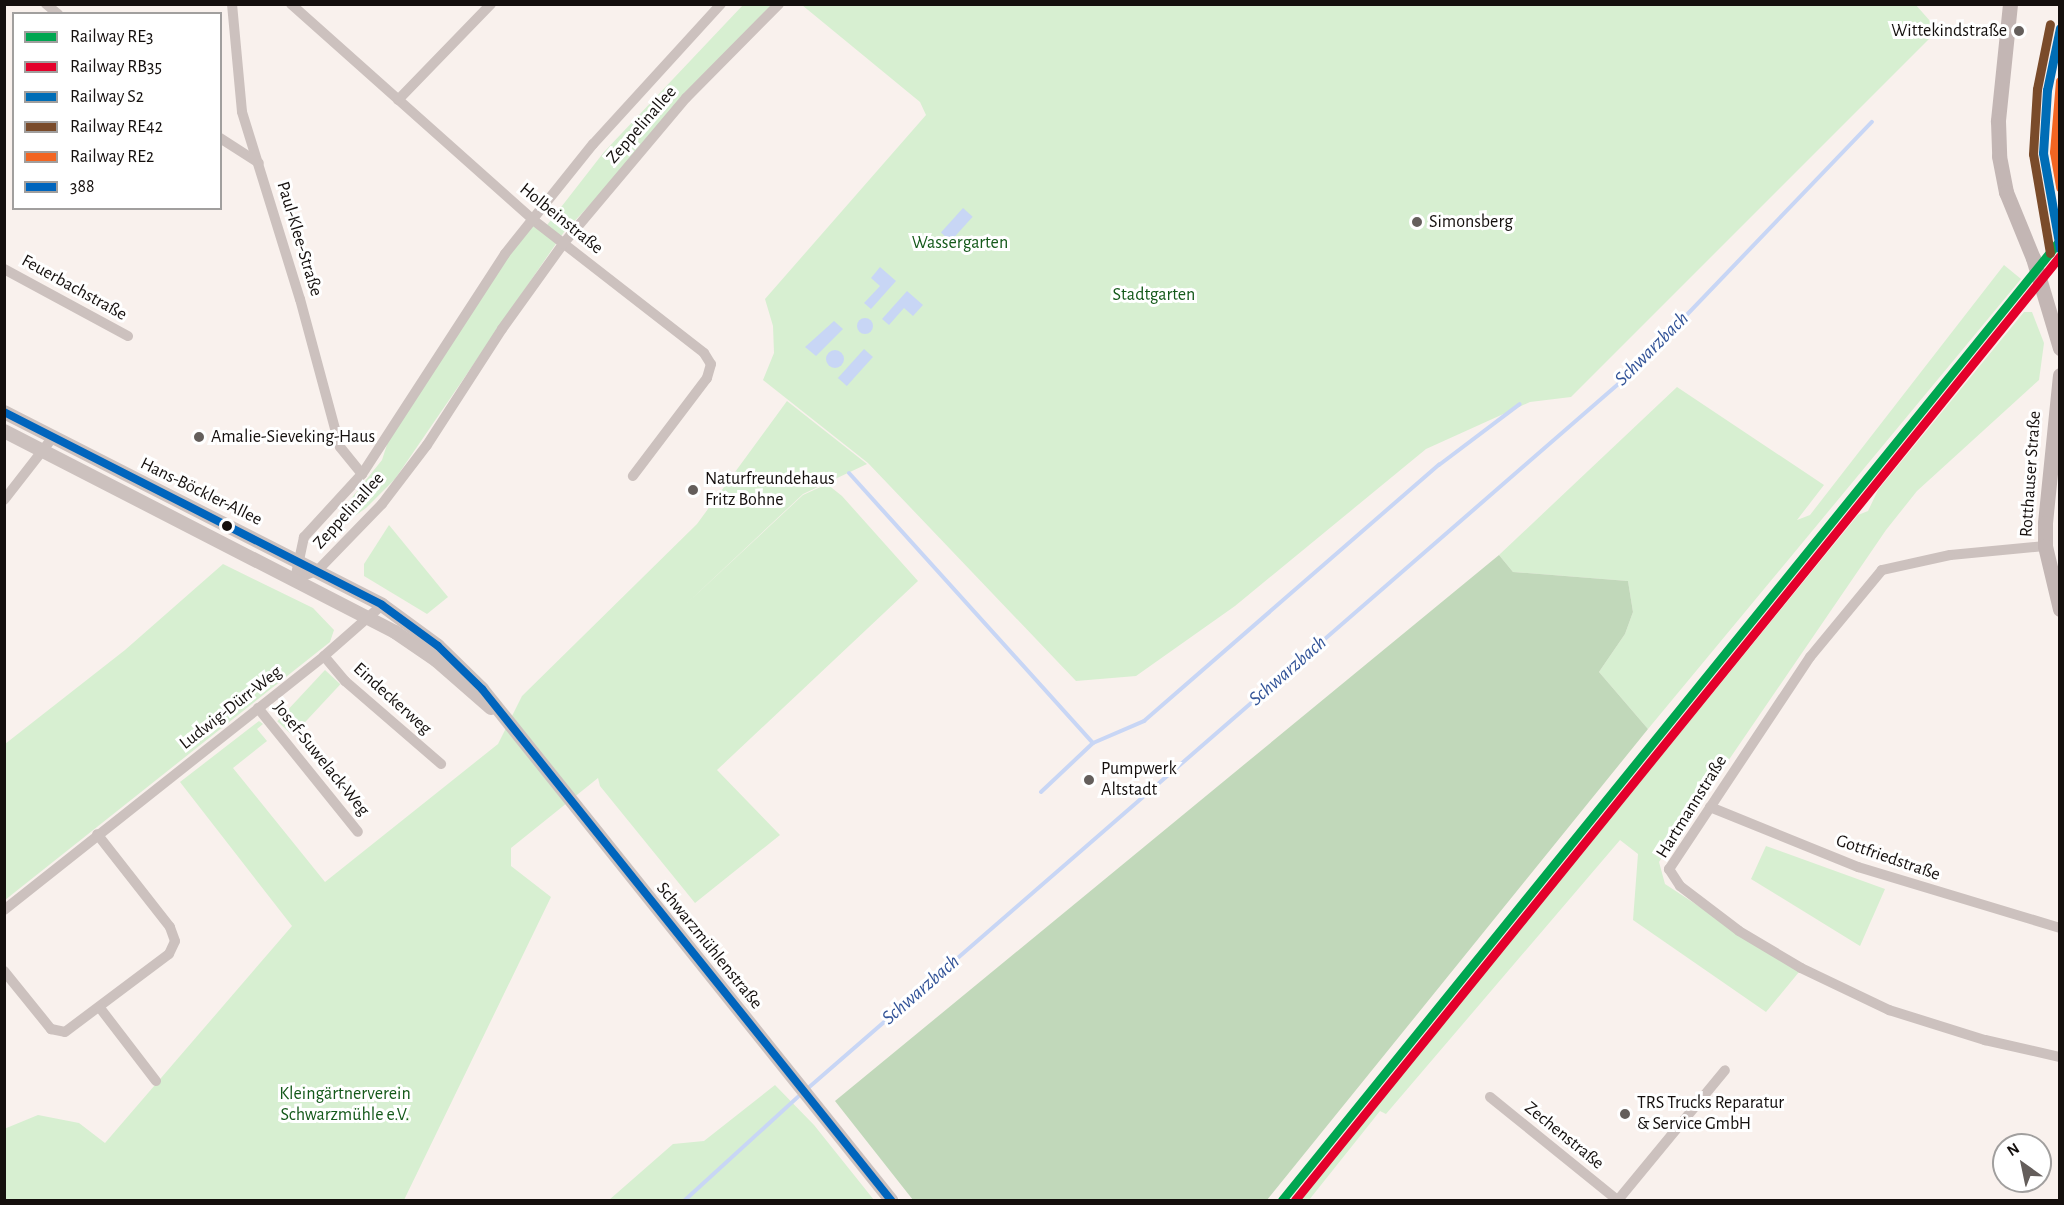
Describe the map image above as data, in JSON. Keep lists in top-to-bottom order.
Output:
{
  "streets": {
    "main road": ["Rotthauser Straße"],
    "street": [
      "Zeppelinallee",
      "Holbeinstraße",
      "Paul-Klee-Straße",
      "Feuerbachstraße",
      "Hans-Böckler-Allee",
      "Eindeckerweg",
      "Ludwig-Dürr-Weg",
      "Josef-Suwelack-Weg",
      "Hartmannstraße",
      "Gottfriedstraße",
      "Schwarzmühlenstraße",
      "Zechenstraße"
    ]
  },
  "crossings": [
    ["Zeppelinallee", "Holbeinstraße"],
    ["Zeppelinallee", "Paul-Klee-Straße"],
    ["Zeppelinallee", "Hans-Böckler-Allee"],
    ["Rotthauser Straße", "Hartmannstraße"],
    ["Hans-Böckler-Allee", "Ludwig-Dürr-Weg"],
    ["Hans-Böckler-Allee", "Schwarzmühlenstraße"],
    ["Eindeckerweg", "Ludwig-Dürr-Weg"],
    ["Ludwig-Dürr-Weg", "Josef-Suwelack-Weg"],
    ["Ludwig-Dürr-Weg", "Schwarzmühlenstraße"],
    ["Hartmannstraße", "Gottfriedstraße"]
  ],
  "water": ["Schwarzbach"],
  "parks": ["Wassergarten", "Stadtgarten", "Kleingärtnerverein Schwarzmühle e.V."],
  "places": [
    "Wittekindstraße",
    "Simonsberg",
    "Amalie-Sieveking-Haus",
    "Naturfreundehaus Fritz Bohne",
    "Pumpwerk Altstadt",
    "TRS Trucks Reparatur & Service GmbH"
  ],
  "lines": [
    "rail line RE42",
    "rail line S2",
    "rail line RE2",
    "rail line RE3",
    "rail line RB35",
    "transit line 388"
  ],
  "legend": [
    "Railway RE3",
    "Railway RB35",
    "Railway S2",
    "Railway RE42",
    "Railway RE2",
    "388"
  ],
  "north": "top left"
}
